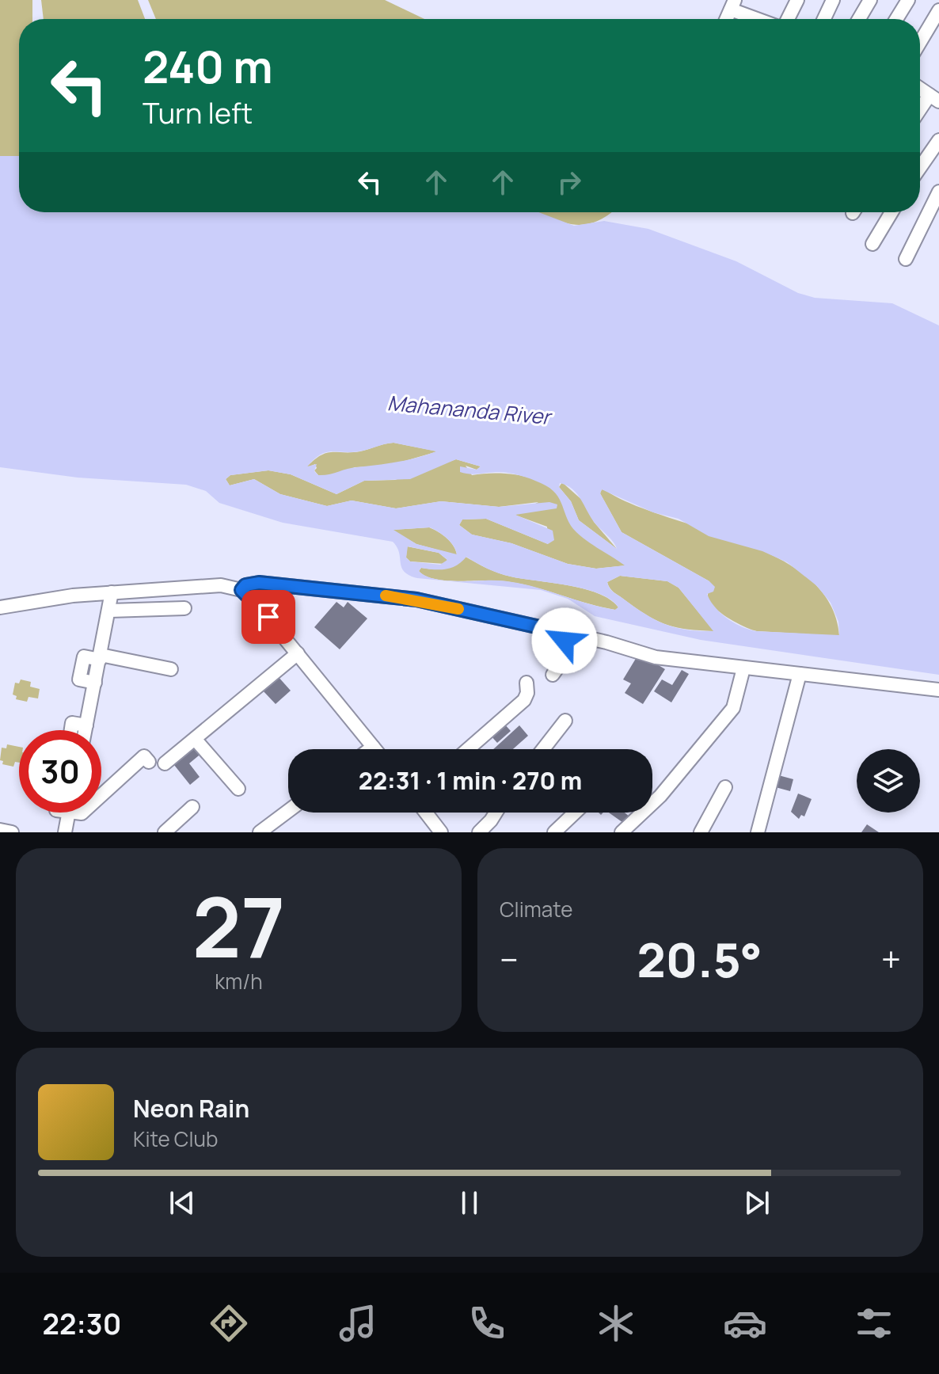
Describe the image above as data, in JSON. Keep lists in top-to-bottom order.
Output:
{
  "water": ["Mahananda River"],
  "page": {
    "turn": ["240 m", "Turn left"],
    "limit": "30",
    "trip": "22:31 · 1 min · 270 m",
    "tile": [
      ["27", "km/h"],
      "Climate"
    ],
    "heat": ["−", "20.5°", "+"],
    "song": ["Neon Rain", "Kite Club"],
    "tabs": "22:30"
  }
}
